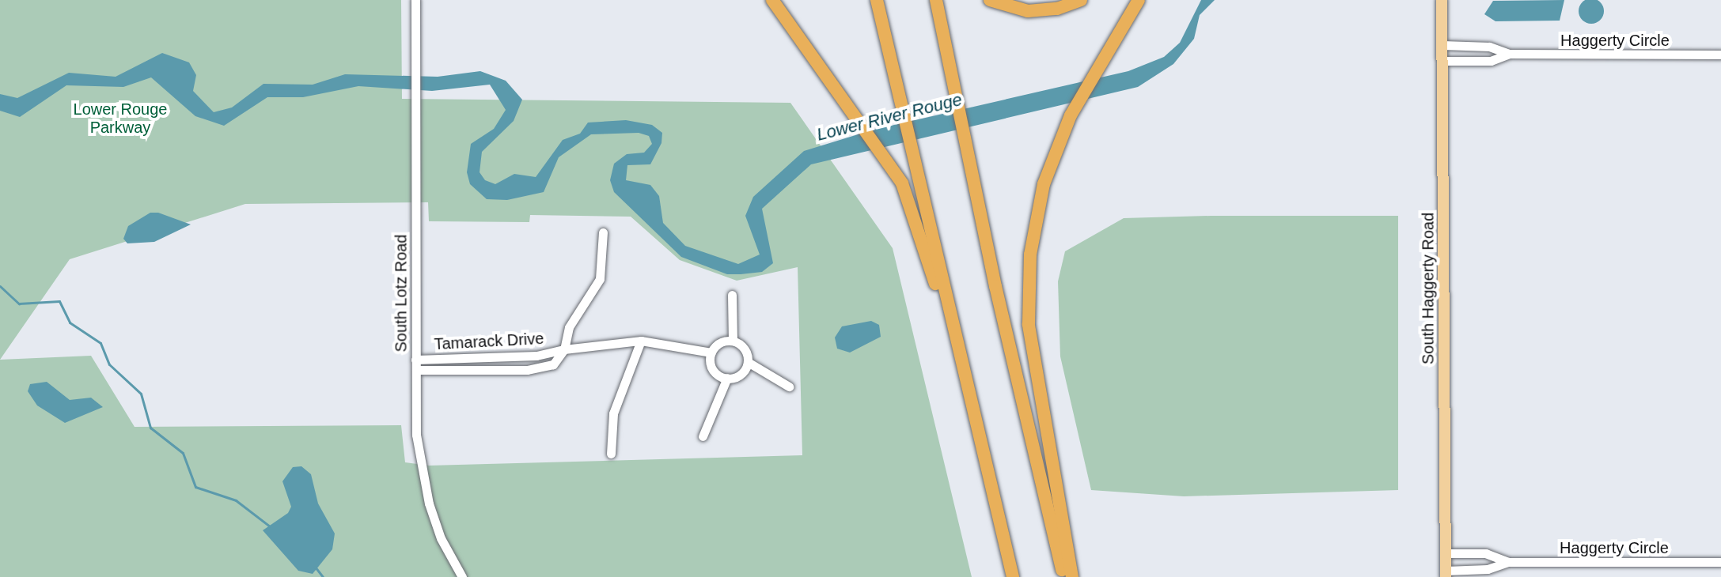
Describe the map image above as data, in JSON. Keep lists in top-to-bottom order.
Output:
{
  "streets": {
    "main road": ["South Haggerty Road"],
    "street": ["Haggerty Circle", "South Lotz Road", "Tamarack Drive"]
  },
  "crossings": [
    ["Haggerty Circle", "South Haggerty Road"],
    ["South Lotz Road", "Tamarack Drive"]
  ],
  "water": ["Lower River Rouge"],
  "parks": ["Lower Rouge Parkway"]
}
